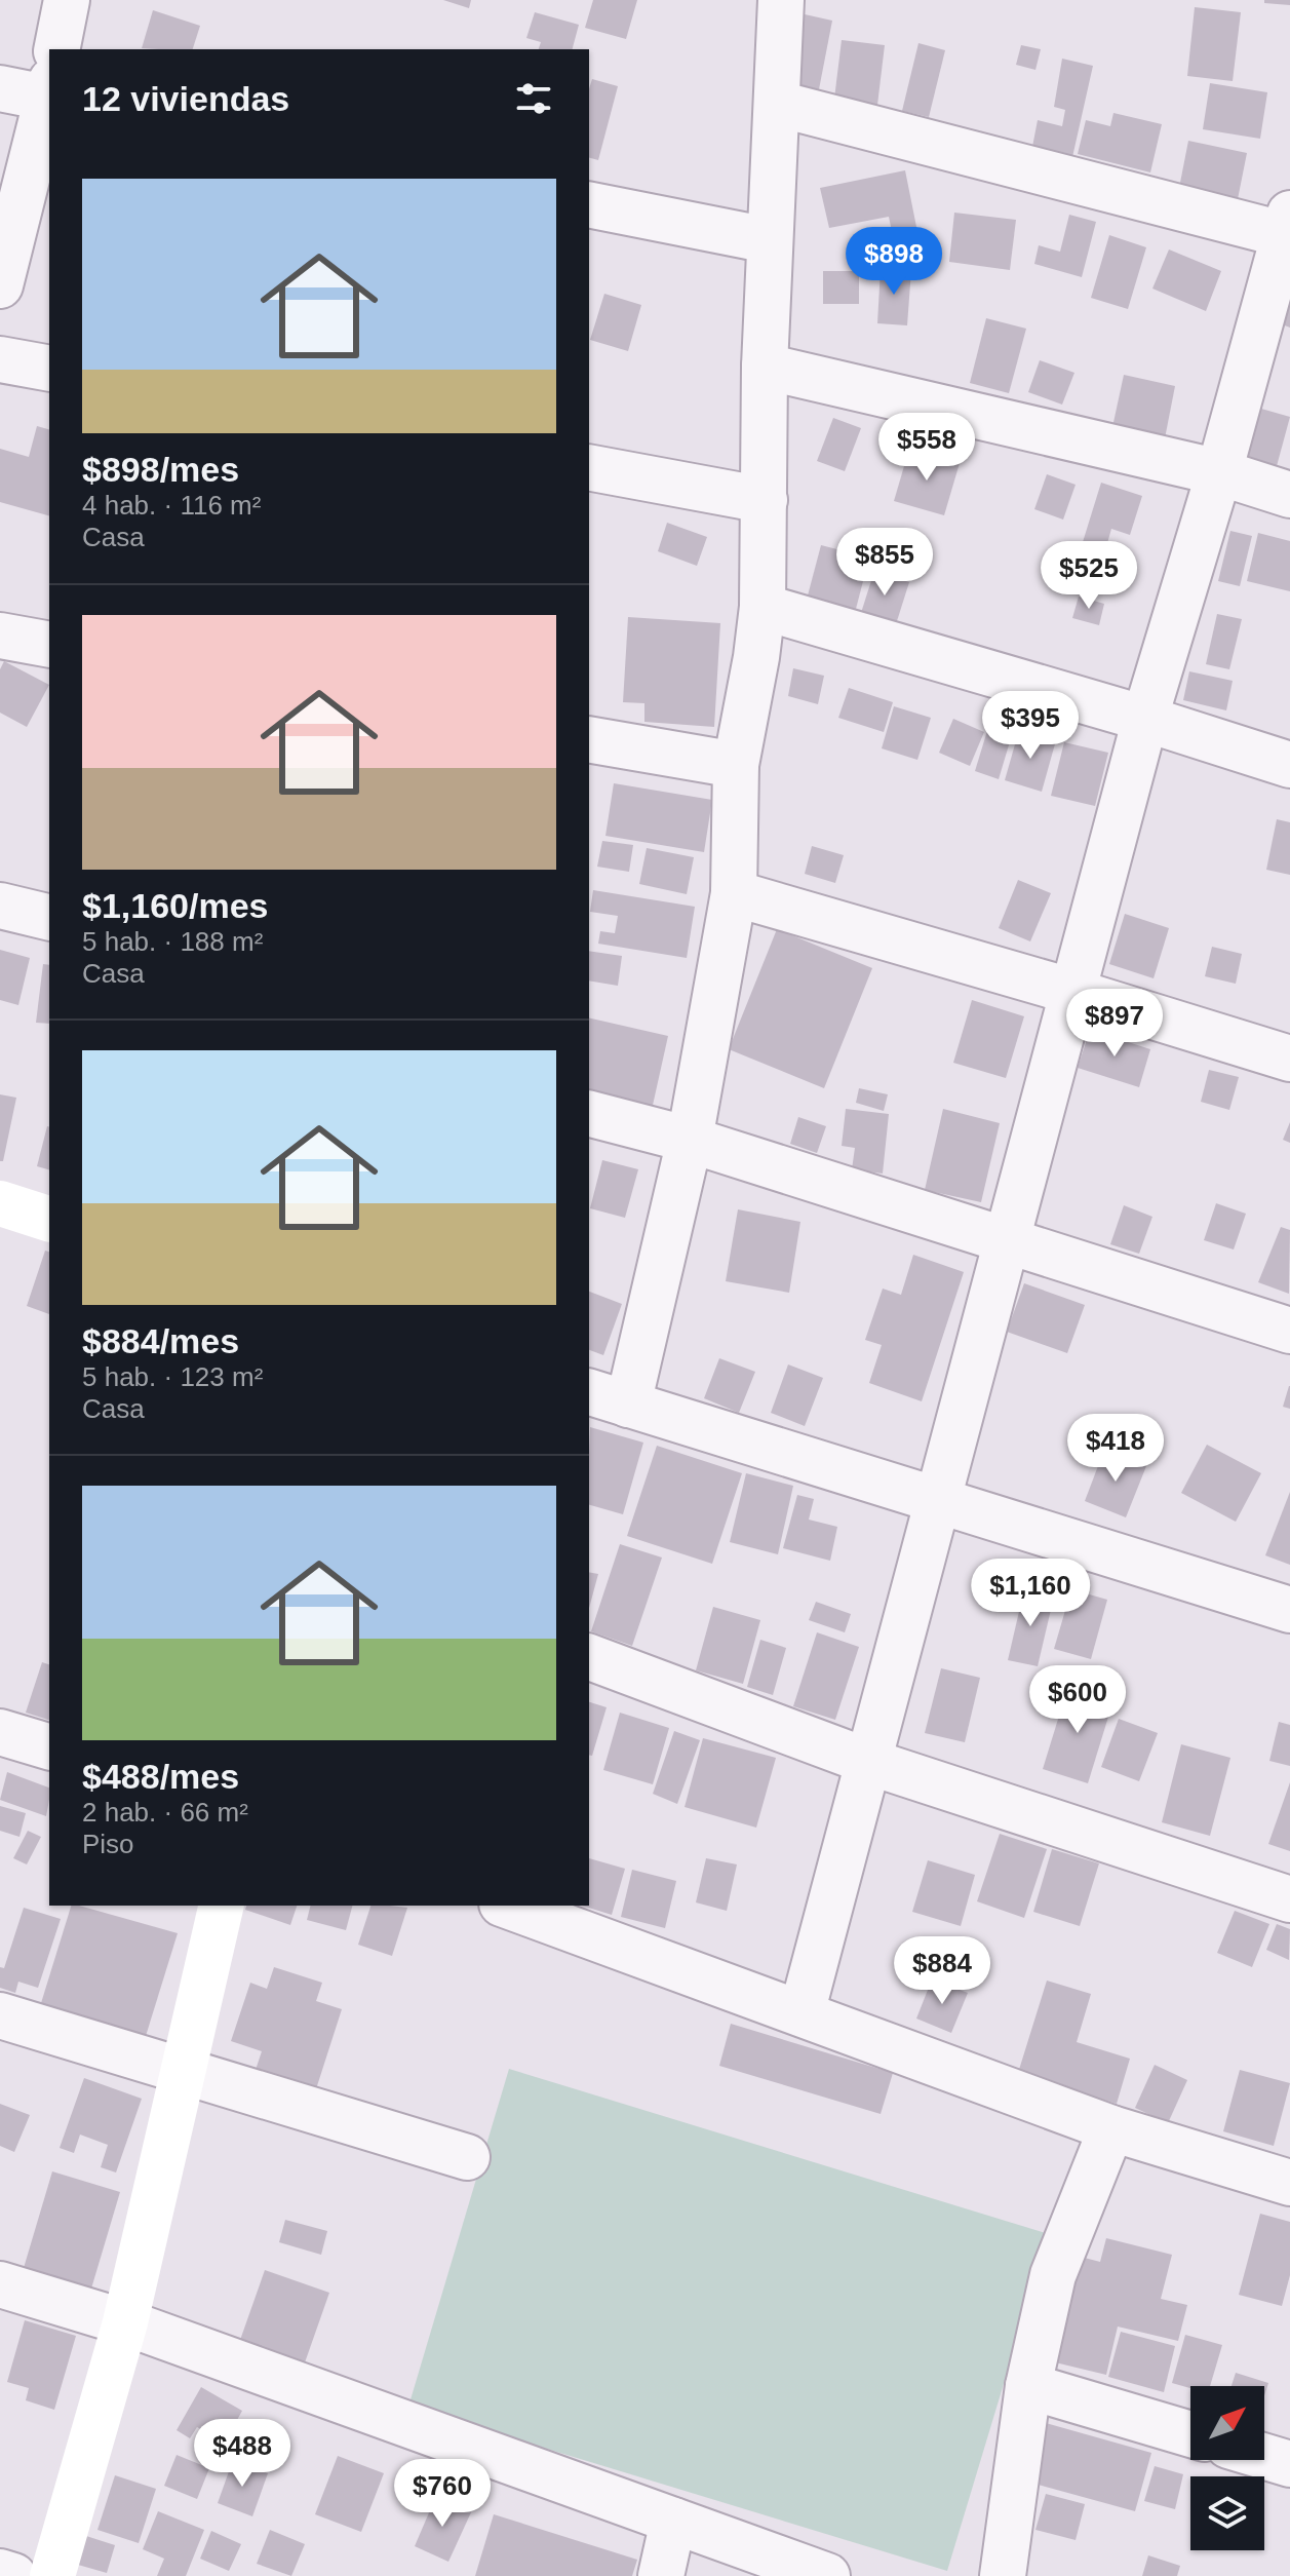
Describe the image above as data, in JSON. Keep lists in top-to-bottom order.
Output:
{
  "north": "top right",
  "page": {
    "heading": "12 viviendas",
    "list": [
      {
        "name": "$898/mes",
        "note": "4 hab. · 116 m² · Casa"
      },
      {
        "name": "$1,160/mes",
        "note": "5 hab. · 188 m² · Casa"
      },
      {
        "name": "$884/mes",
        "note": "5 hab. · 123 m² · Casa"
      },
      {
        "name": "$488/mes",
        "note": "2 hab. · 66 m² · Piso"
      }
    ],
    "price": [
      "$898",
      "$558",
      "$855",
      "$525",
      "$395",
      "$897",
      "$418",
      "$1,160",
      "$600",
      "$884",
      "$488",
      "$760"
    ]
  }
}
